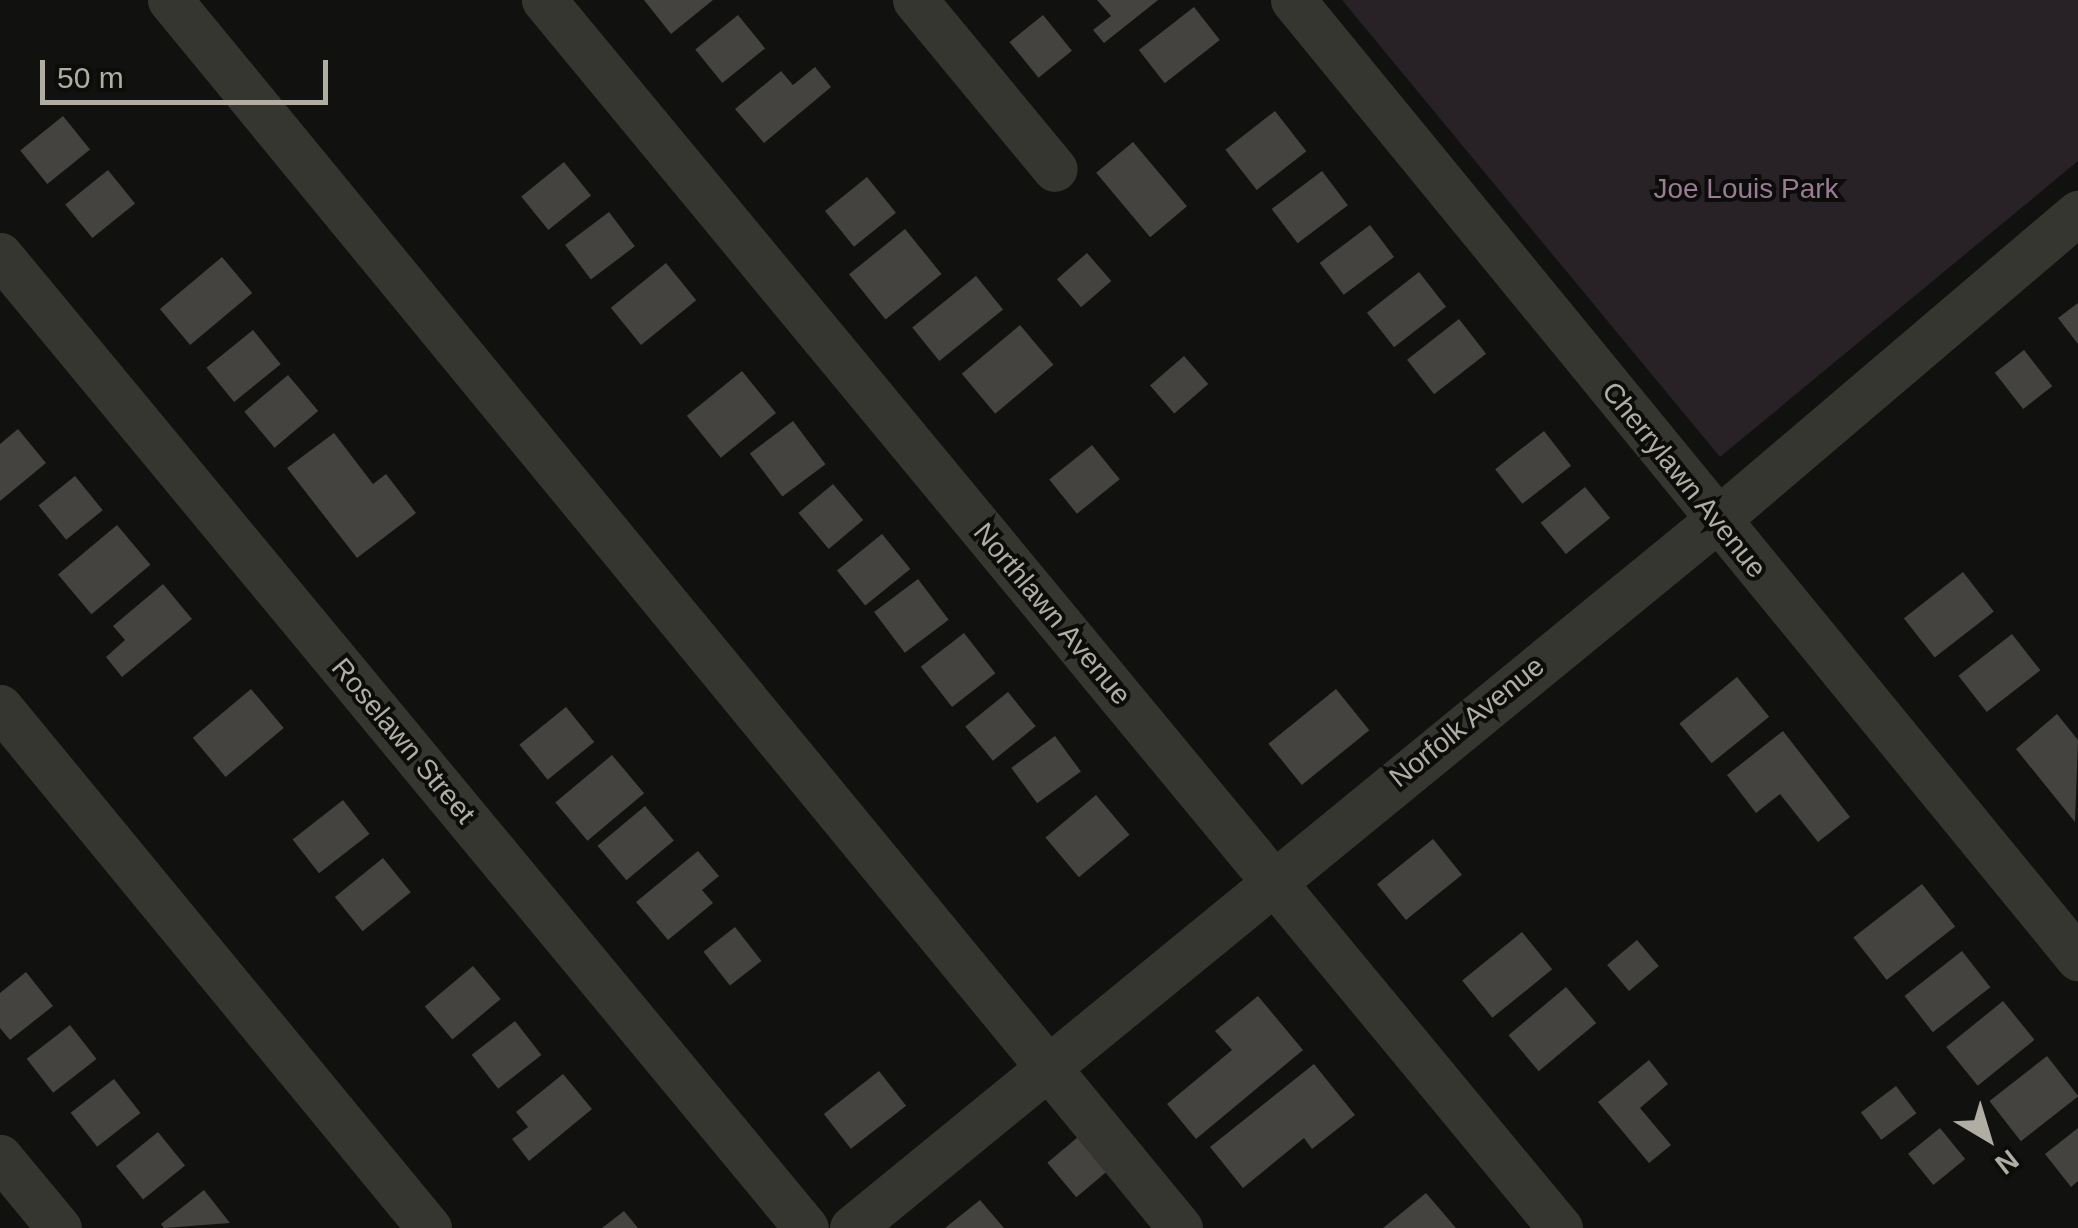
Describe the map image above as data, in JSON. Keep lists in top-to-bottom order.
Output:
{
  "streets": {
    "street": [
      "Cherrylawn Avenue",
      "Northlawn Avenue",
      "Norfolk Avenue",
      "Roselawn Street"
    ]
  },
  "crossings": [
    ["Cherrylawn Avenue", "Norfolk Avenue"],
    ["Northlawn Avenue", "Norfolk Avenue"]
  ],
  "parks": ["Joe Louis Park"],
  "scale_bar": "50 m",
  "north": "bottom right"
}
